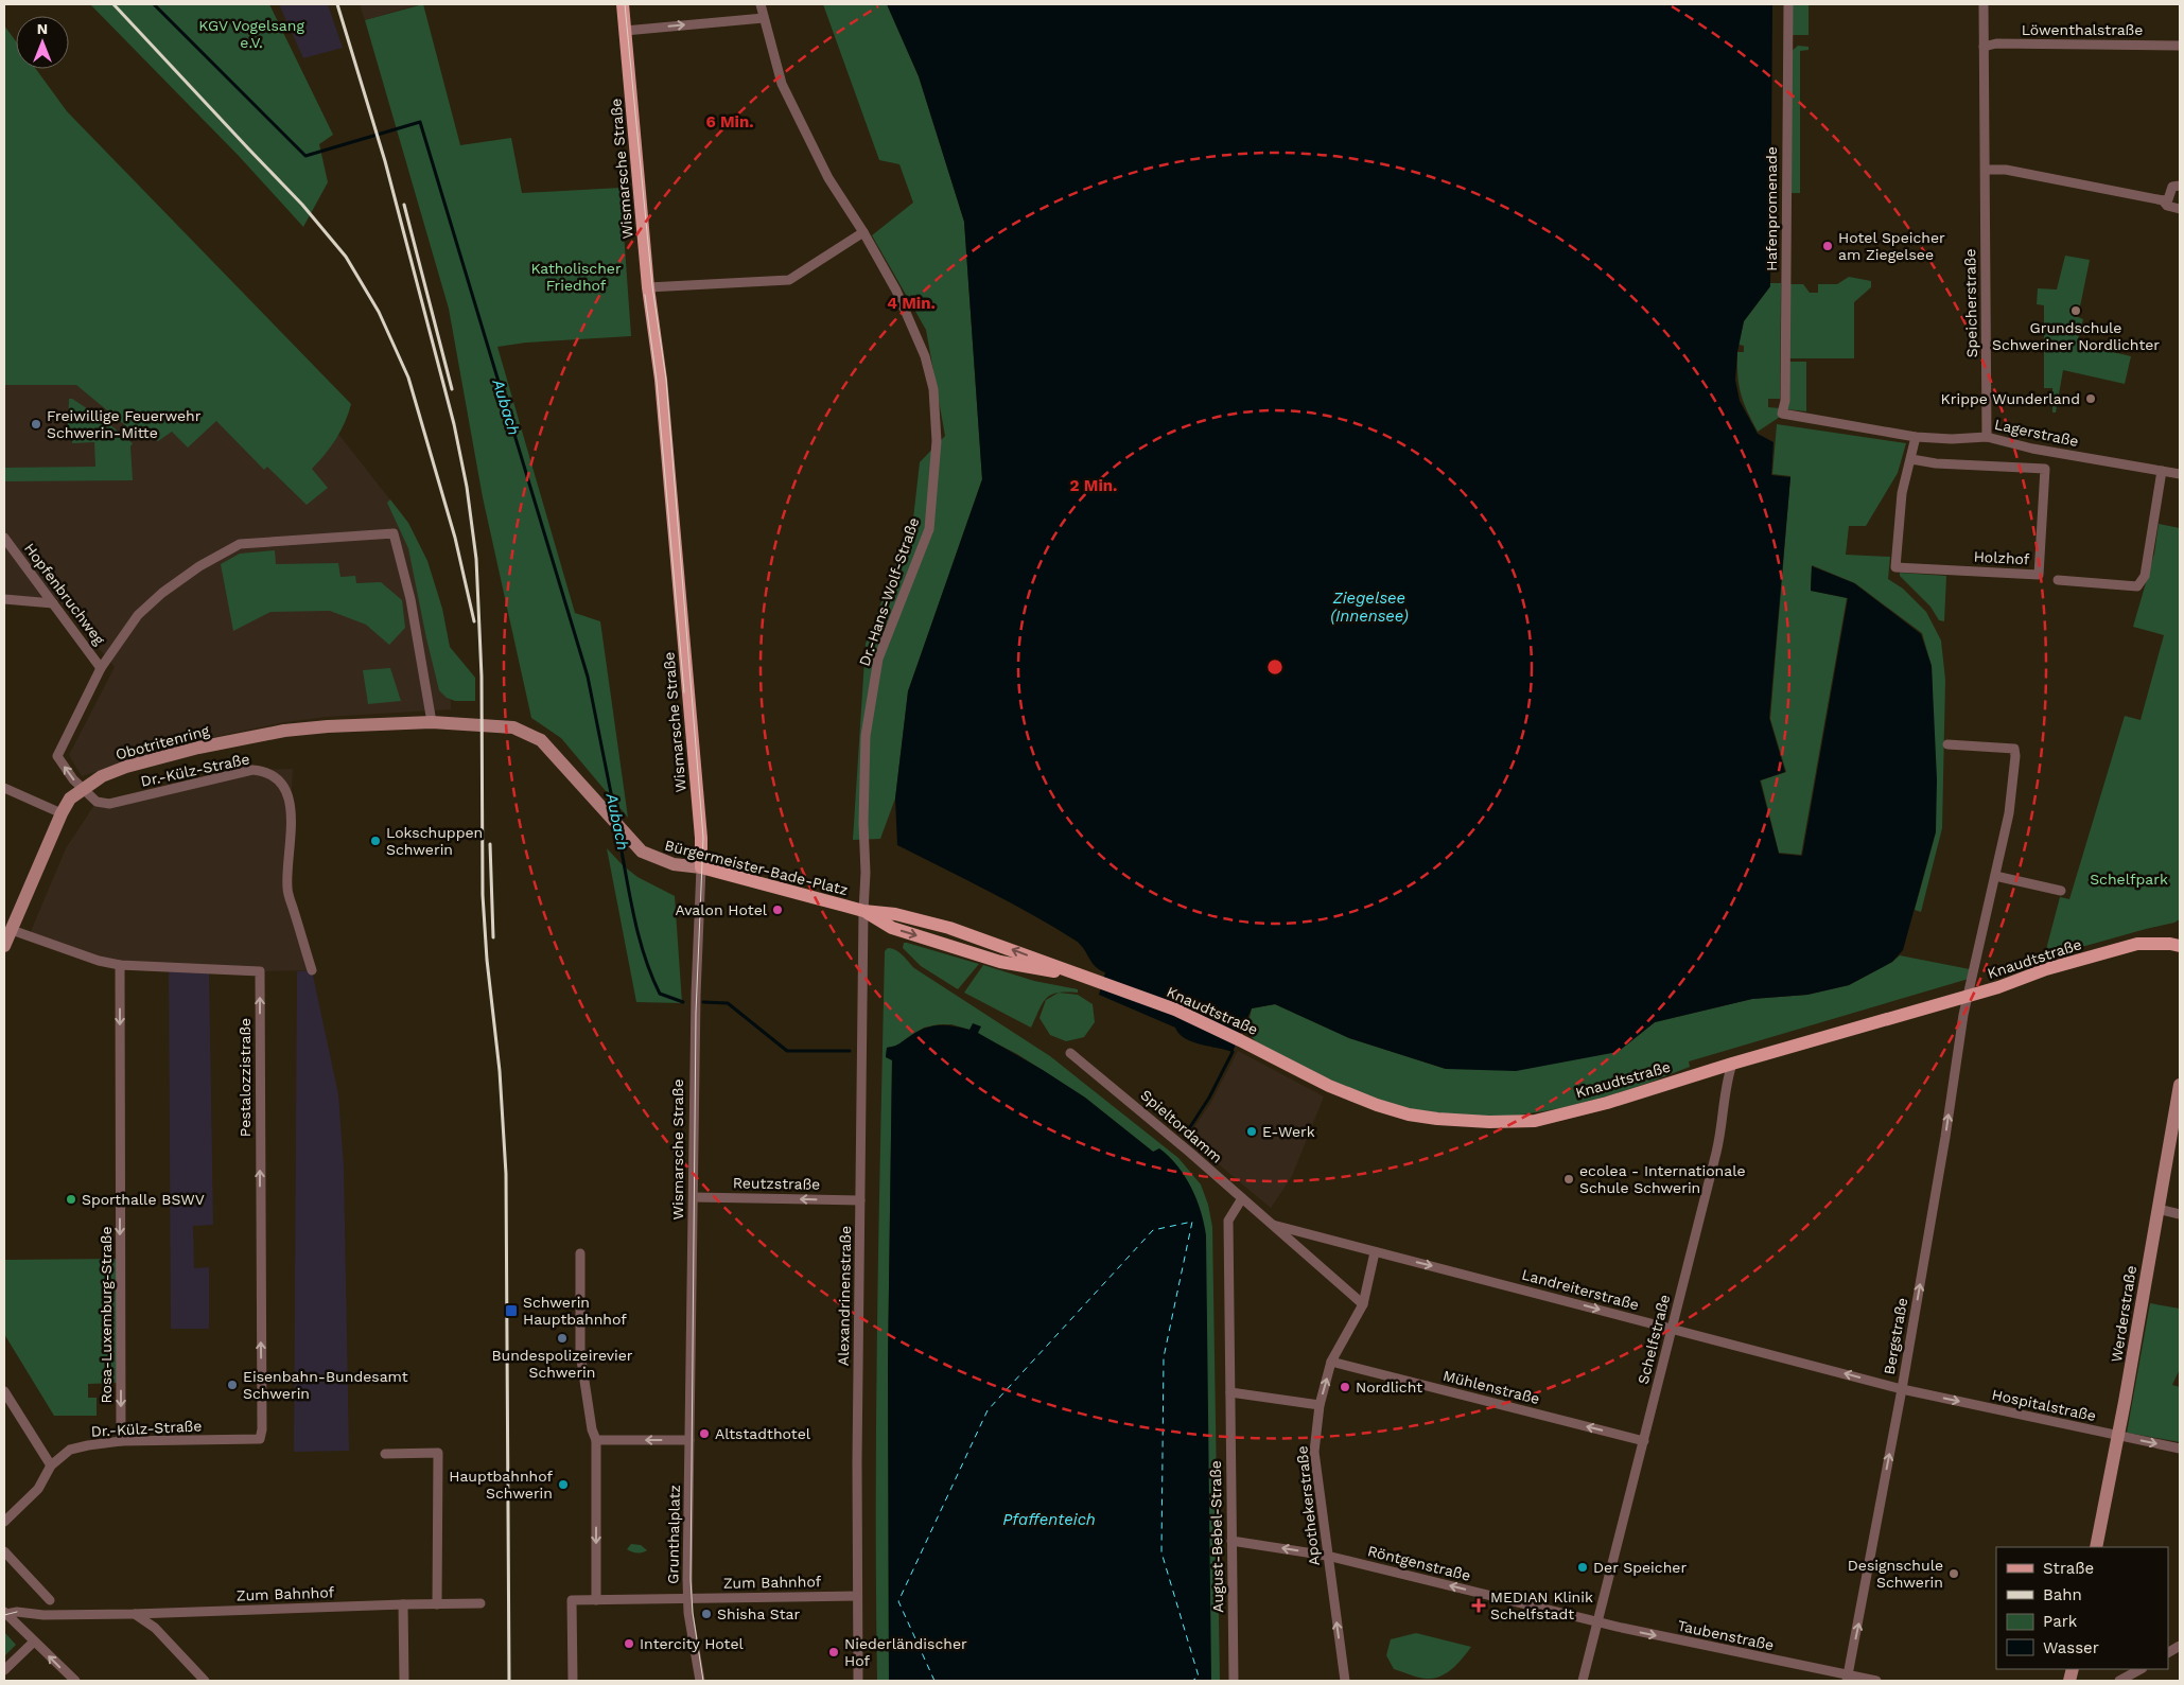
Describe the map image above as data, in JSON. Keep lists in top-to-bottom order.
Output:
{
  "streets": {
    "main road": ["Wismarsche Straße", "Bürgermeister-Bade-Platz", "Knaudtstraße"],
    "street": [
      "Löwenthalstraße",
      "Hafenpromenade",
      "Speicherstraße",
      "Lagerstraße",
      "Holzhof",
      "Dr.-Hans-Wolf-Straße",
      "Hopfenbruchweg",
      "Obotritenring",
      "Dr.-Külz-Straße",
      "Pestalozzistraße",
      "Spieltordamm",
      "Reutzstraße",
      "Landreiterstraße",
      "Alexandrinenstraße",
      "Werderstraße",
      "Rosa-Luxemburg-Straße",
      "Bergstraße",
      "Schelfstraße",
      "Mühlenstraße",
      "Hospitalstraße",
      "Apothekerstraße",
      "Grunthalplatz",
      "August-Bebel-Straße",
      "Röntgenstraße",
      "Zum Bahnhof",
      "Taubenstraße"
    ]
  },
  "crossings": [
    ["Löwenthalstraße", "Speicherstraße"],
    ["Wismarsche Straße", "Bürgermeister-Bade-Platz"],
    ["Wismarsche Straße", "Reutzstraße"],
    ["Wismarsche Straße", "Grunthalplatz"],
    ["Hafenpromenade", "Lagerstraße"],
    ["Speicherstraße", "Lagerstraße"],
    ["Lagerstraße", "Holzhof"],
    ["Dr.-Hans-Wolf-Straße", "Bürgermeister-Bade-Platz"],
    ["Dr.-Hans-Wolf-Straße", "Knaudtstraße"],
    ["Dr.-Hans-Wolf-Straße", "Alexandrinenstraße"],
    ["Obotritenring", "Dr.-Külz-Straße"],
    ["Obotritenring", "Bürgermeister-Bade-Platz"],
    ["Obotritenring", "Pestalozzistraße"],
    ["Dr.-Külz-Straße", "Pestalozzistraße"],
    ["Dr.-Külz-Straße", "Rosa-Luxemburg-Straße"],
    ["Bürgermeister-Bade-Platz", "Knaudtstraße"],
    ["Bürgermeister-Bade-Platz", "Alexandrinenstraße"],
    ["Knaudtstraße", "Alexandrinenstraße"],
    ["Knaudtstraße", "Bergstraße"],
    ["Knaudtstraße", "Schelfstraße"],
    ["Pestalozzistraße", "Rosa-Luxemburg-Straße"],
    ["Spieltordamm", "Landreiterstraße"],
    ["Spieltordamm", "Apothekerstraße"],
    ["Spieltordamm", "August-Bebel-Straße"],
    ["Reutzstraße", "Alexandrinenstraße"],
    ["Landreiterstraße", "Bergstraße"],
    ["Landreiterstraße", "Schelfstraße"],
    ["Landreiterstraße", "Hospitalstraße"],
    ["Landreiterstraße", "Apothekerstraße"],
    ["Alexandrinenstraße", "Zum Bahnhof"],
    ["Werderstraße", "Hospitalstraße"],
    ["Bergstraße", "Hospitalstraße"],
    ["Bergstraße", "Taubenstraße"],
    ["Schelfstraße", "Mühlenstraße"],
    ["Schelfstraße", "Röntgenstraße"],
    ["Schelfstraße", "Taubenstraße"],
    ["Mühlenstraße", "Apothekerstraße"],
    ["Apothekerstraße", "Röntgenstraße"],
    ["Grunthalplatz", "Zum Bahnhof"],
    ["August-Bebel-Straße", "Röntgenstraße"],
    ["Röntgenstraße", "Taubenstraße"]
  ],
  "one_way": [
    "Pestalozzistraße",
    "Reutzstraße",
    "Rosa-Luxemburg-Straße",
    "Bergstraße",
    "Mühlenstraße",
    "Hospitalstraße",
    "Apothekerstraße",
    "Röntgenstraße",
    "Taubenstraße"
  ],
  "water": ["Aubach", "Ziegelsee (Innensee)", "Pfaffenteich"],
  "parks": ["KGV Vogelsang e.V.", "Katholischer Friedhof", "Schelfpark"],
  "places": {
    "other": [
      "Hotel Speicher am Ziegelsee",
      "Grundschule Schweriner Nordlichter",
      "Krippe Wunderland",
      "Freiwillige Feuerwehr Schwerin-Mitte",
      "Lokschuppen Schwerin",
      "Avalon Hotel",
      "E-Werk",
      "ecolea - Internationale Schule Schwerin",
      "Sporthalle BSWV",
      "Bundespolizeirevier Schwerin",
      "Eisenbahn-Bundesamt Schwerin",
      "Nordlicht",
      "Altstadthotel",
      "Hauptbahnhof Schwerin",
      "Der Speicher",
      "Designschule Schwerin",
      "Shisha Star",
      "Intercity Hotel",
      "Niederländischer Hof"
    ],
    "transit": ["Schwerin Hauptbahnhof"],
    "health": ["MEDIAN Klinik Schelfstadt"]
  },
  "legend": [
    "Straße",
    "Bahn",
    "Park",
    "Wasser"
  ],
  "north": "top",
  "rings": ["6 Min.", "4 Min.", "2 Min."]
}
